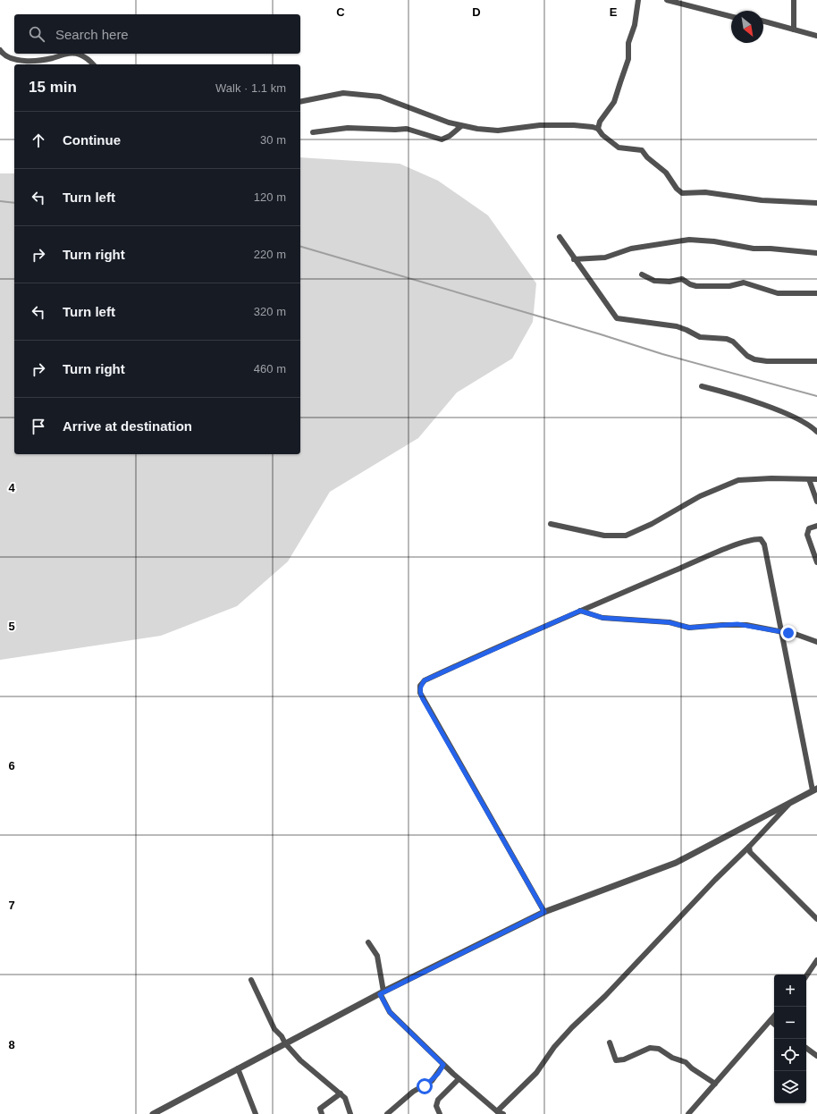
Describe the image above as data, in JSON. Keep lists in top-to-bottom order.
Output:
{
  "north": "bottom right",
  "page": {
    "search": "Search here",
    "heading": ["15 min", "Walk · 1.1 km"],
    "list": [
      ["Continue", "30 m"],
      ["Turn left", "120 m"],
      ["Turn right", "220 m"],
      ["Turn left", "320 m"],
      ["Turn right", "460 m"],
      "Arrive at destination"
    ],
    "map_buttons": ["+", "−"]
  },
  "grid": {
    "columns": ["C", "D", "E"],
    "rows": [
      "4",
      "5",
      "6",
      "7",
      "8"
    ]
  }
}
